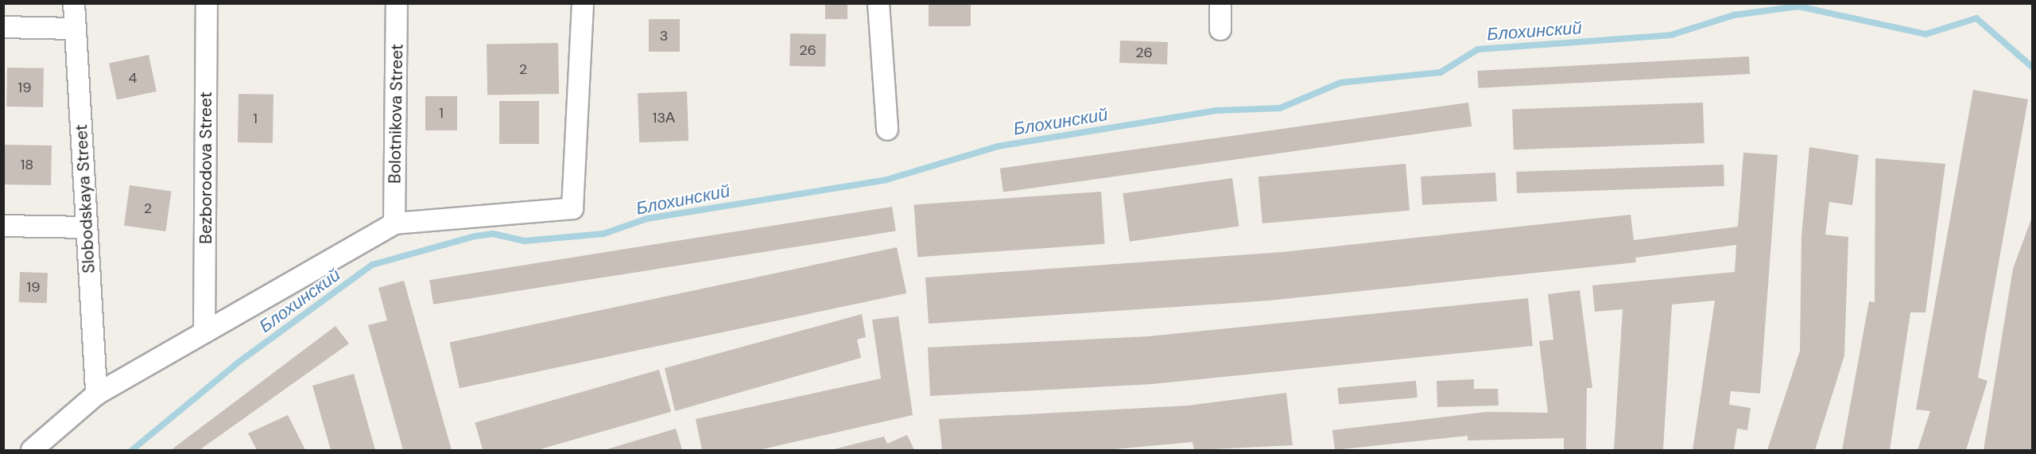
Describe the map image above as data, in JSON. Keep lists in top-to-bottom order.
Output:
{
  "streets": {
    "street": ["Bolotnikova Street", "Bezborodova Street", "Slobodskaya Street"]
  },
  "water": ["Блохинский"],
  "house_numbers": [
    "3",
    "26",
    "26",
    "2",
    "4",
    "19",
    "1",
    "13А",
    "1",
    "18",
    "2",
    "19"
  ]
}
